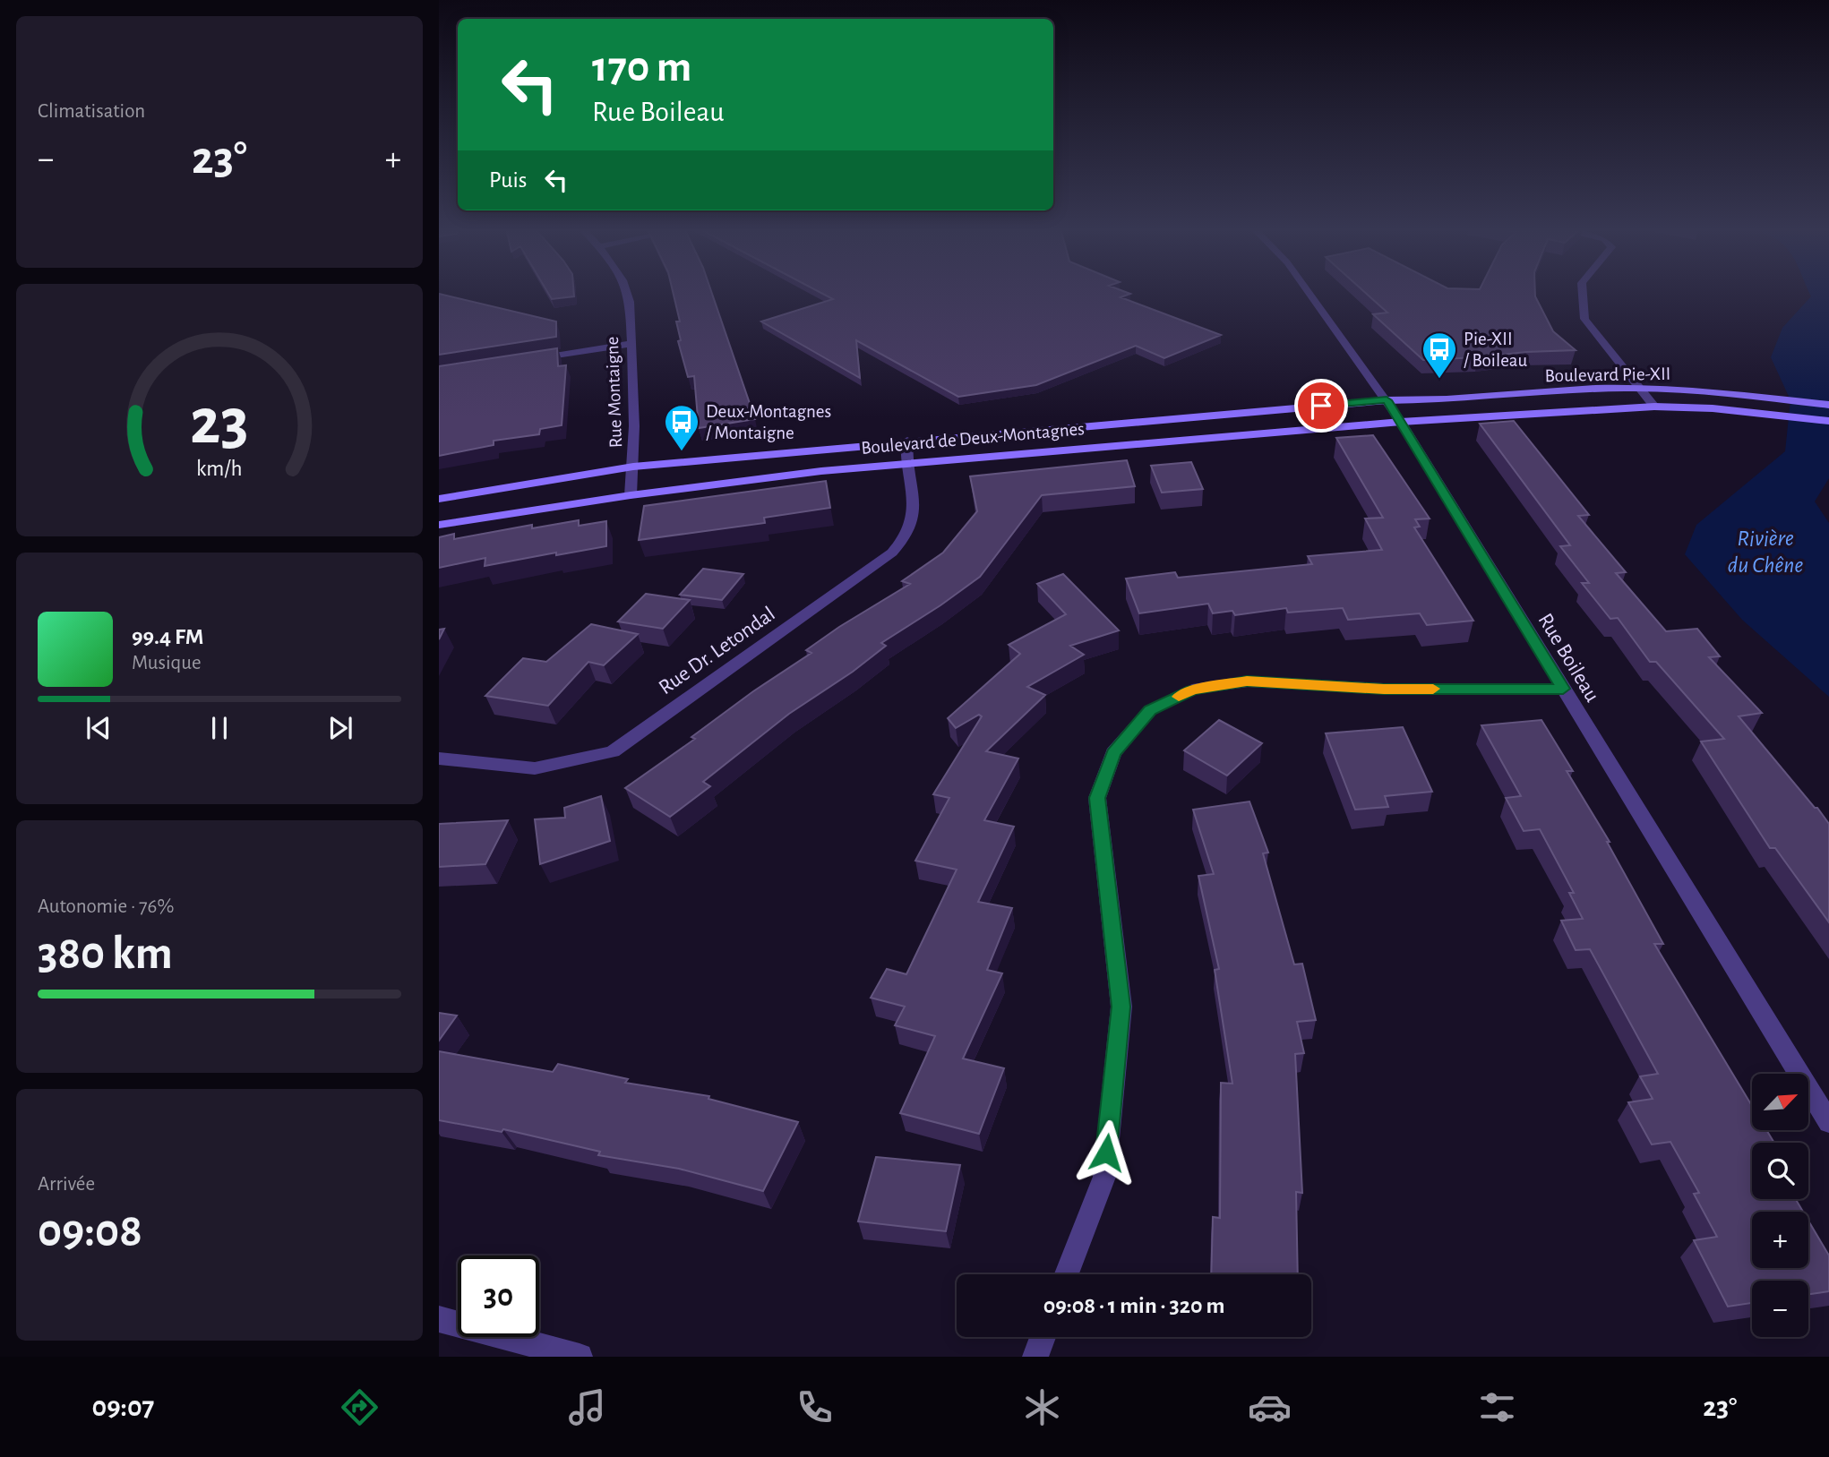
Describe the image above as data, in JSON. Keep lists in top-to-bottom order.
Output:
{
  "streets": {
    "street": [
      "Boulevard Pie-XII",
      "Rue Montaigne",
      "Boulevard de Deux-Montagnes",
      "Rue Dr. Letondal",
      "Rue Boileau"
    ]
  },
  "crossings": [
    ["Boulevard Pie-XII", "Boulevard de Deux-Montagnes"],
    ["Boulevard Pie-XII", "Rue Boileau"],
    ["Rue Montaigne", "Boulevard de Deux-Montagnes"],
    ["Boulevard de Deux-Montagnes", "Rue Dr. Letondal"],
    ["Boulevard de Deux-Montagnes", "Rue Boileau"]
  ],
  "water": ["Rivière du Chêne"],
  "places": {
    "bus stop": ["Pie-XII / Boileau", "Deux-Montagnes / Montaigne"]
  },
  "north": "top right",
  "page": {
    "tile": [
      "Climatisation",
      ["Autonomie · 76%", "380 km"],
      ["Arrivée", "09:08"]
    ],
    "turn": ["170 m", "Rue Boileau"],
    "heat": ["−", "23°", "+"],
    "then": "Puis",
    "song": ["99.4 FM", "Musique"],
    "map_buttons": ["+", "−"],
    "limit": "30",
    "trip": "09:08 · 1 min · 320 m",
    "tabs": ["09:07", "23°"],
    "gauge": ["23", "km/h"]
  }
}
